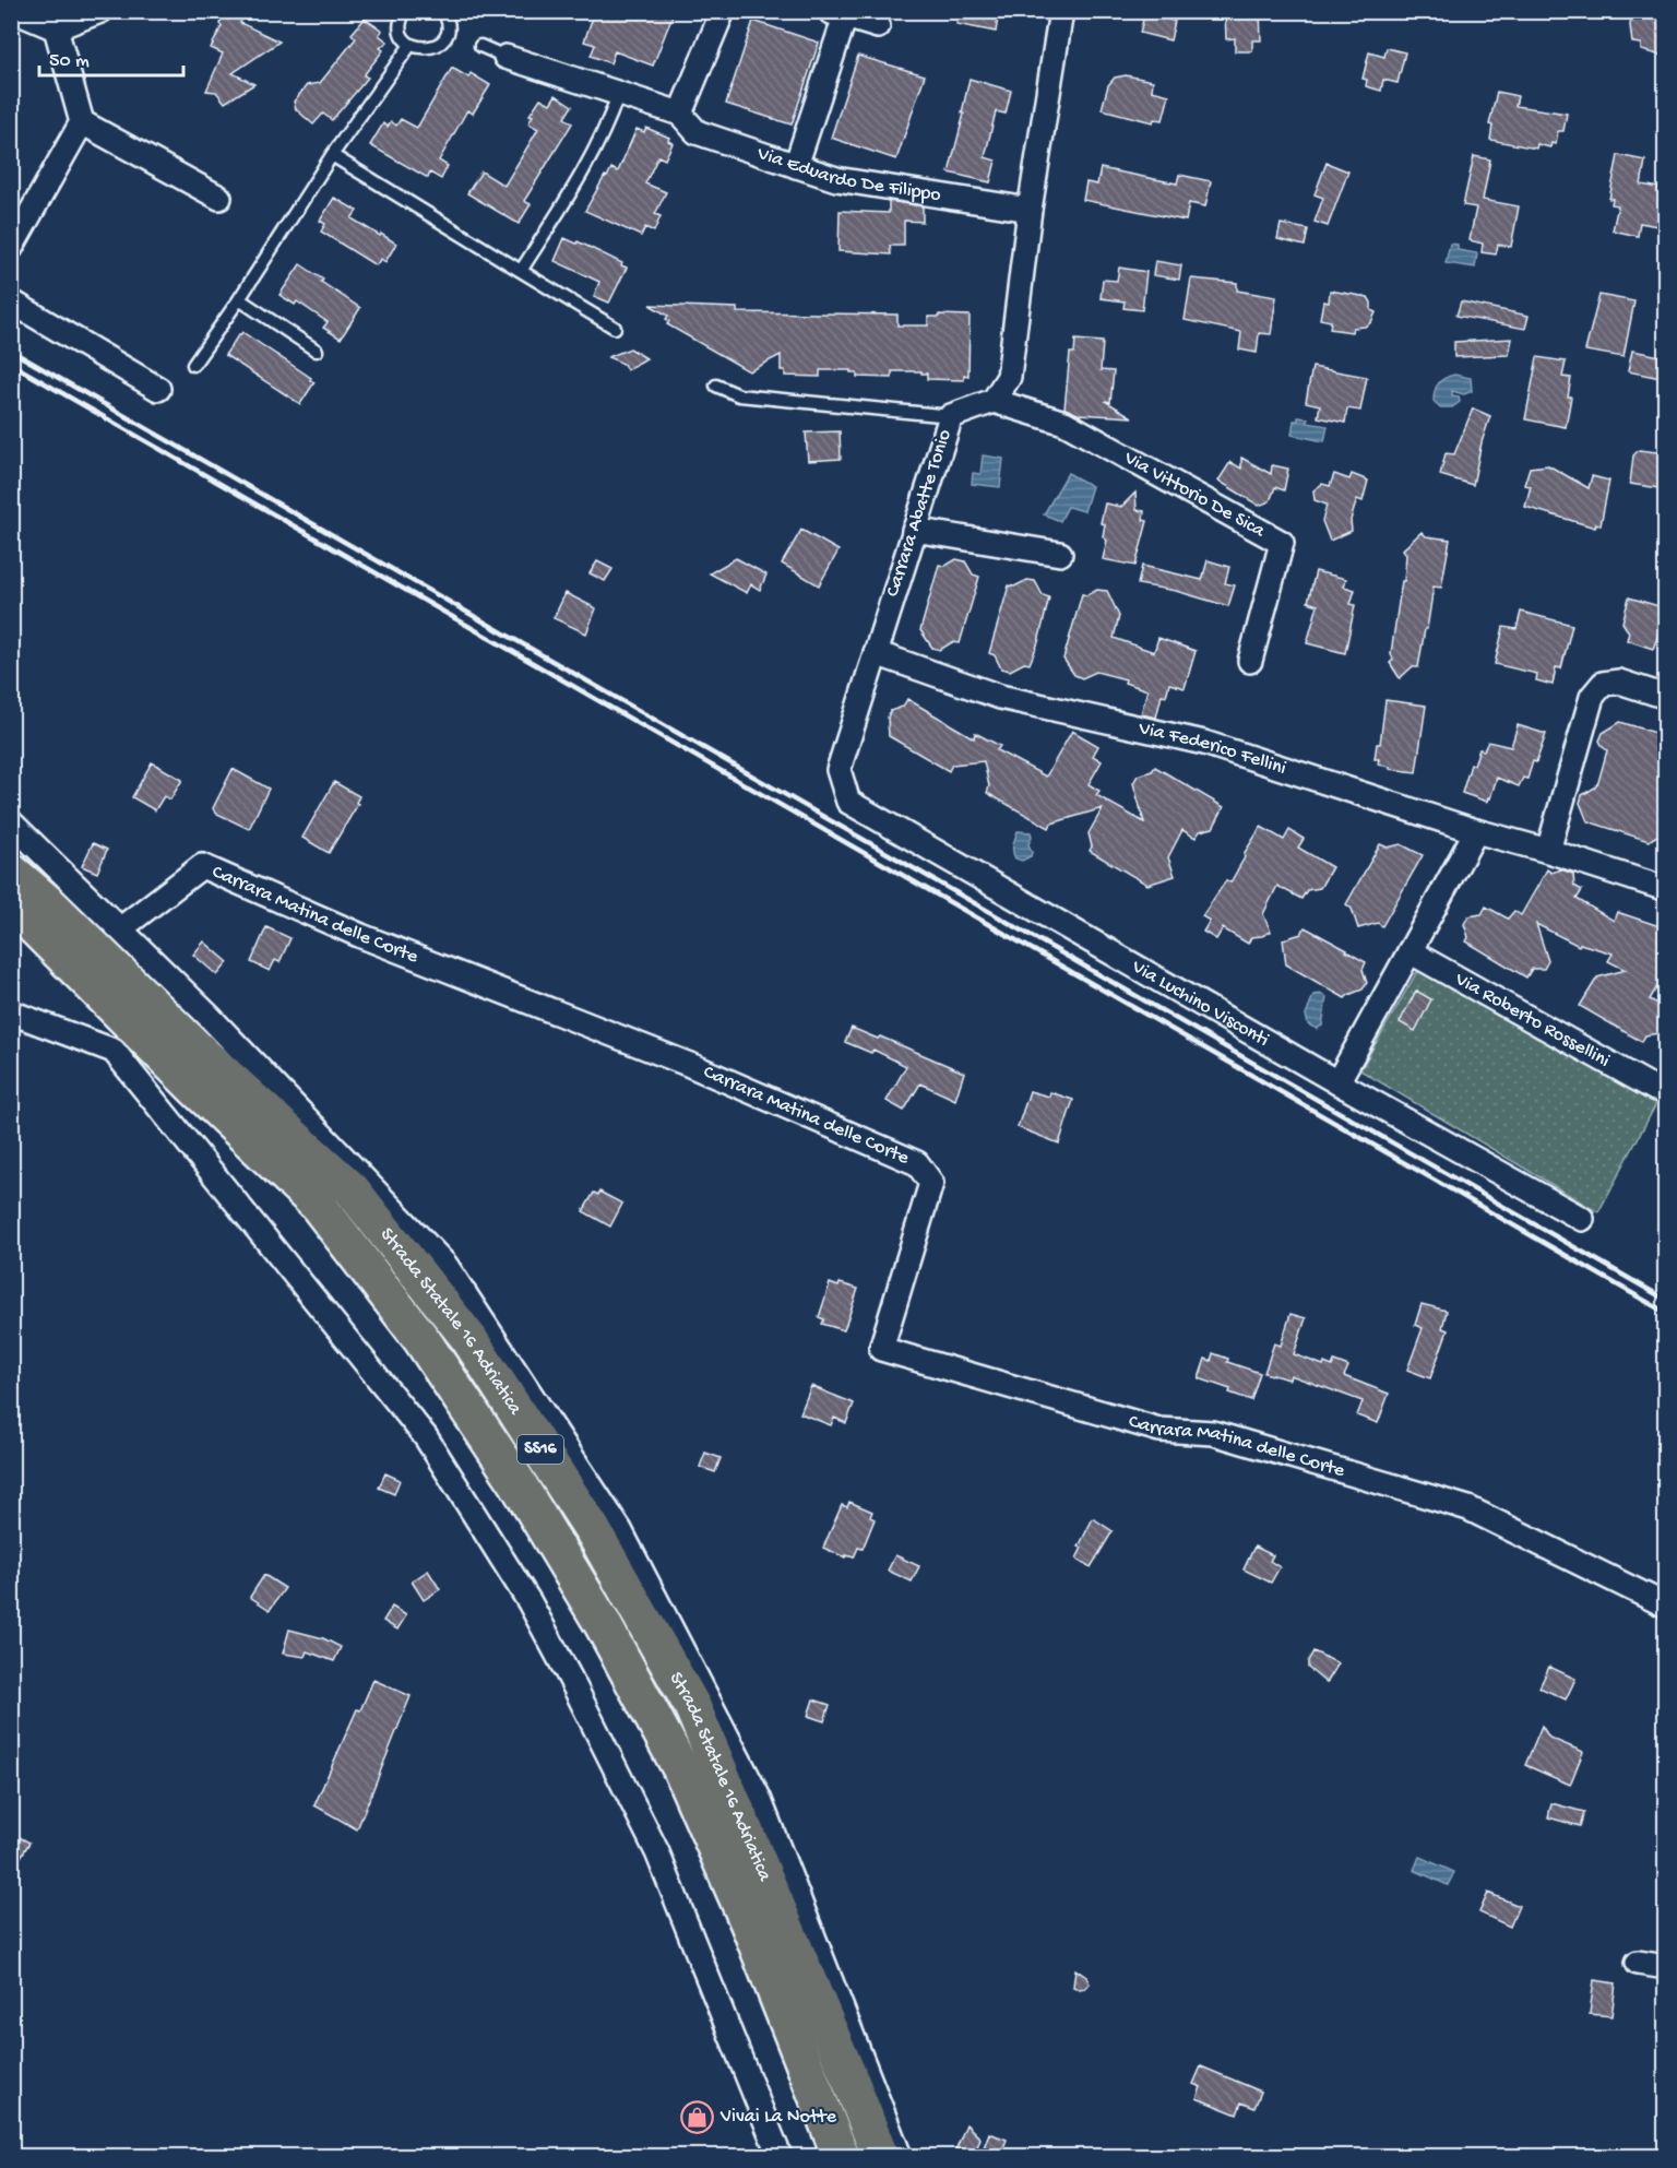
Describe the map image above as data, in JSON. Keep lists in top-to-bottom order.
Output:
{
  "streets": {
    "highway": ["Strada Statale 16 Adriatica", "SS16"],
    "street": [
      "Via Eduardo De Filippo",
      "Via Vittorio De Sica",
      "Carrara Abatte Tonio",
      "Via Federico Fellini",
      "Carrara Matina delle Corte",
      "Via Luchino Visconti",
      "Via Roberto Rossellini"
    ]
  },
  "crossings": [
    ["Via Vittorio De Sica", "Carrara Abatte Tonio"],
    ["Carrara Abatte Tonio", "Via Federico Fellini"],
    ["Carrara Abatte Tonio", "Via Luchino Visconti"]
  ],
  "places": {
    "shop": ["Vivai La Notte"]
  },
  "scale_bar": "50 m"
}
